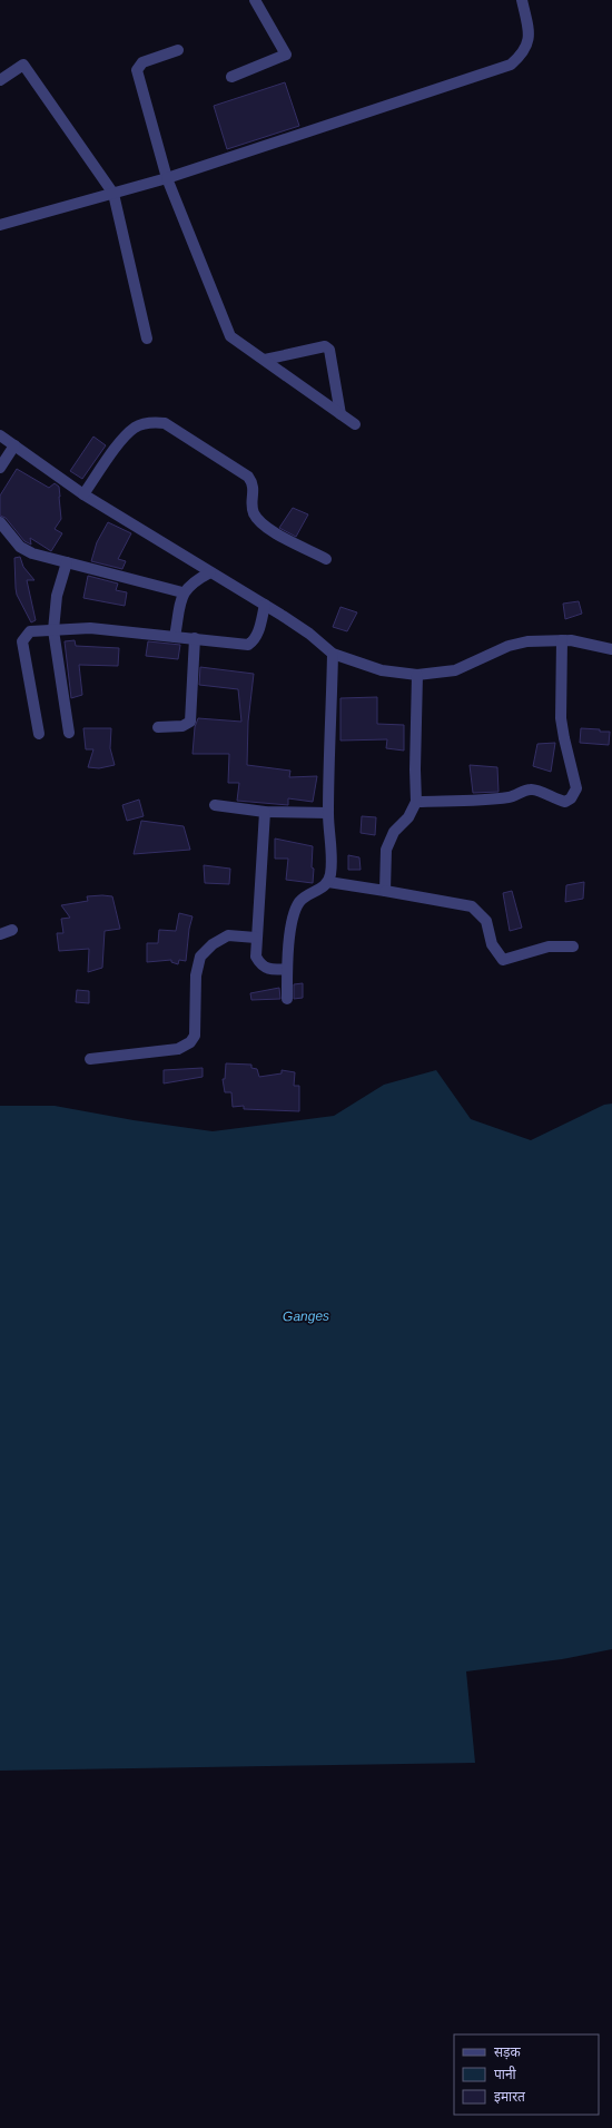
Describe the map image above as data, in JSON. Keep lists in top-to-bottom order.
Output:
{
  "water": ["Ganges"],
  "legend": ["सड़क", "पानी", "इमारत"]
}
